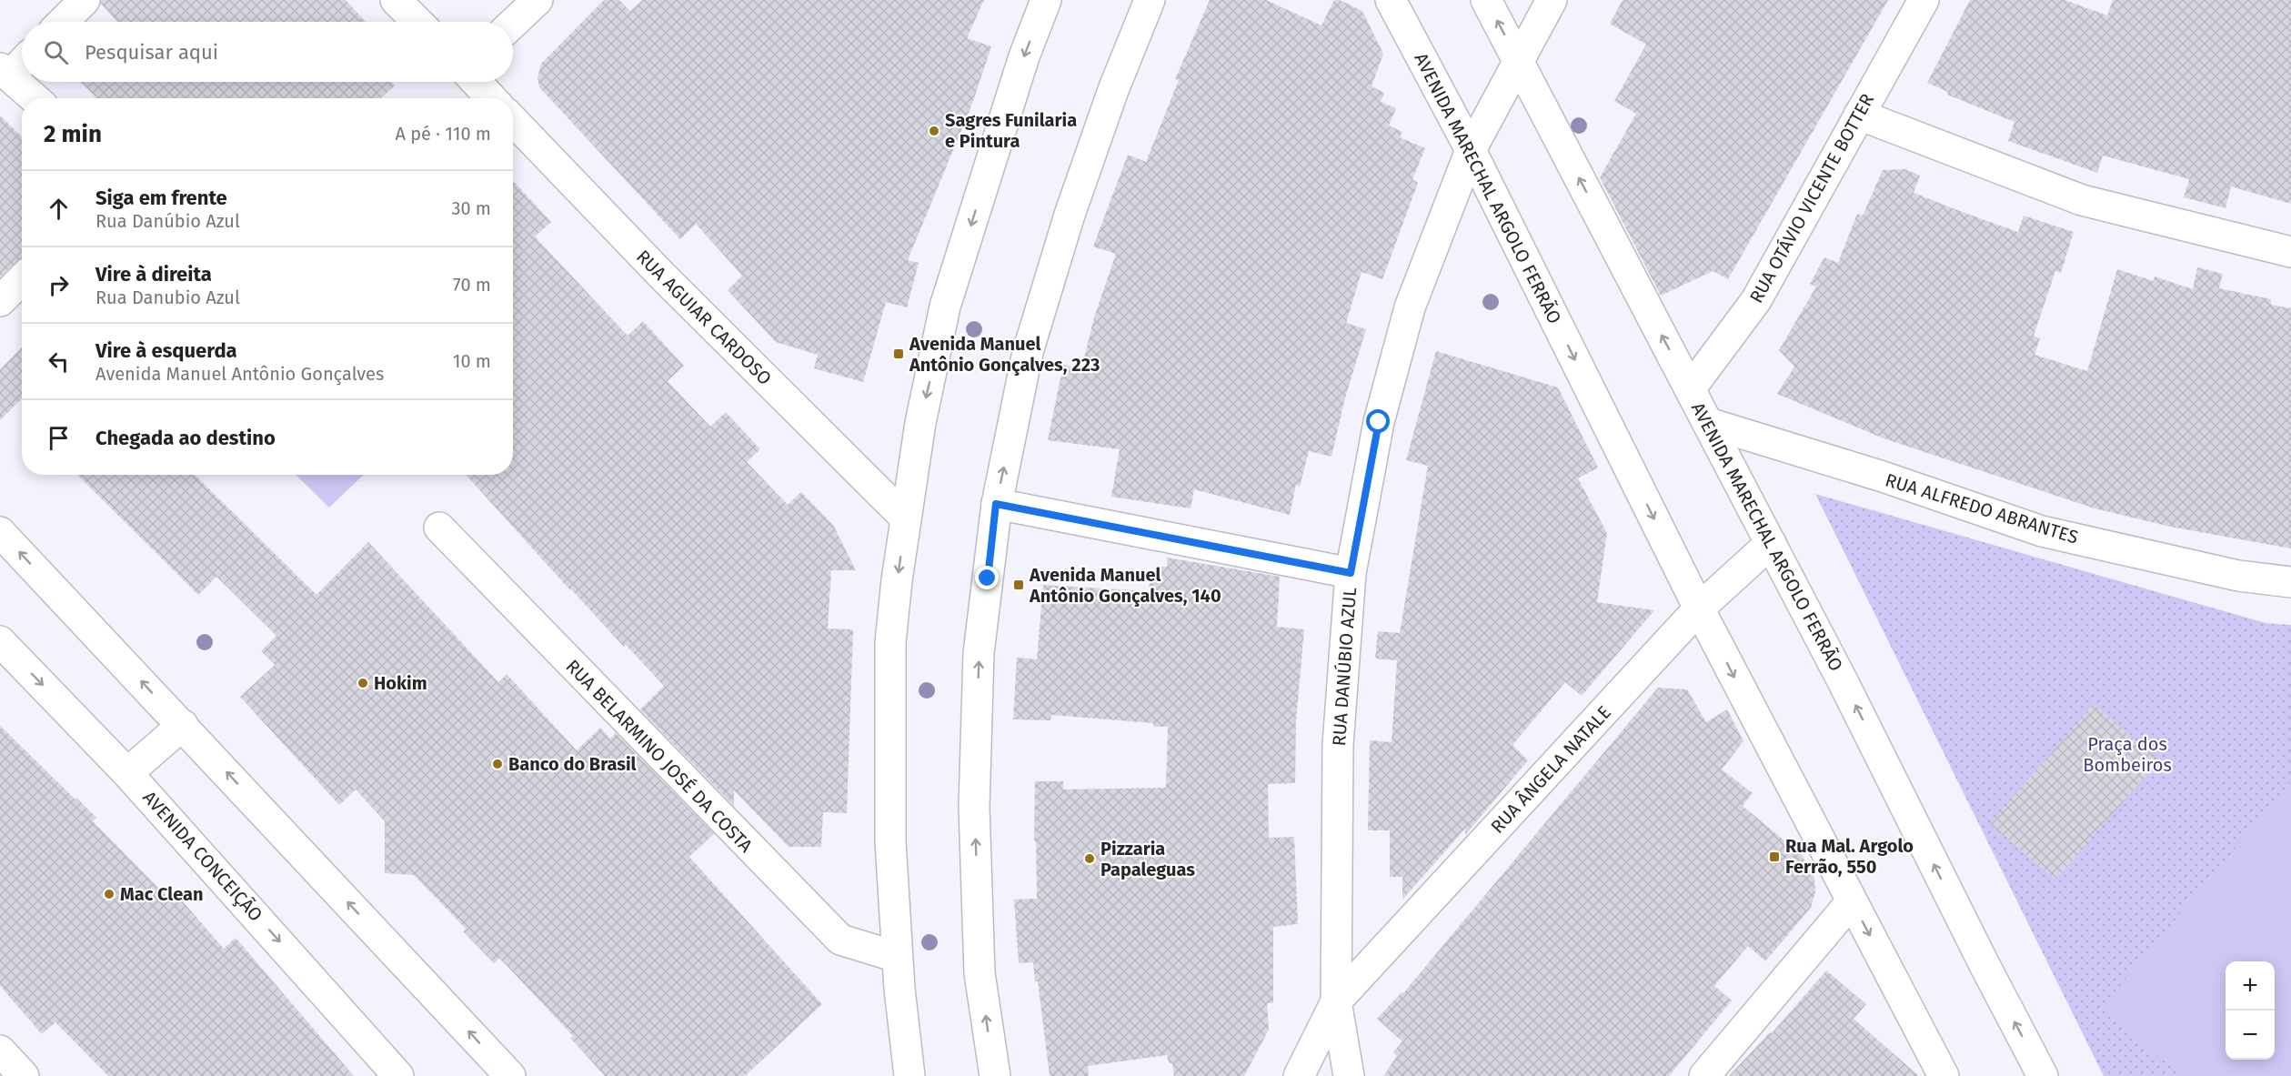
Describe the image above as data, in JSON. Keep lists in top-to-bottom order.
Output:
{
  "streets": {
    "street": [
      "AVENIDA MARECHAL ARGOLO FERRÃO",
      "RUA OTÁVIO VICENTE BOTTER",
      "RUA AGUIAR CARDOSO",
      "RUA ALFREDO ABRANTES",
      "RUA DANÚBIO AZUL",
      "RUA BELARMINO JOSÉ DA COSTA",
      "RUA ÂNGELA NATALE",
      "AVENIDA CONCEIÇÃO"
    ]
  },
  "crossings": [
    ["AVENIDA MARECHAL ARGOLO FERRÃO", "RUA OTÁVIO VICENTE BOTTER"],
    ["AVENIDA MARECHAL ARGOLO FERRÃO", "RUA ALFREDO ABRANTES"],
    ["AVENIDA MARECHAL ARGOLO FERRÃO", "RUA DANÚBIO AZUL"],
    ["AVENIDA MARECHAL ARGOLO FERRÃO", "RUA ÂNGELA NATALE"],
    ["RUA DANÚBIO AZUL", "RUA ÂNGELA NATALE"]
  ],
  "parks": ["Praça dos Bombeiros"],
  "places": {
    "other": [
      "Sagres Funilaria e Pintura",
      "Hokim",
      "Banco do Brasil",
      "Pizzaria Papaleguas",
      "Mac Clean"
    ],
    "transit": ["Avenida Manuel Antônio Gonçalves, 223", "Avenida Manuel Antônio Gonçalves, 140", "Rua Mal. Argolo Ferrão, 550"]
  },
  "page": {
    "search": "Pesquisar aqui",
    "heading": ["2 min", "A pé · 110 m"],
    "list": [
      ["Siga em frente", "Rua Danúbio Azul", "30 m"],
      ["Vire à direita", "Rua Danubio Azul", "70 m"],
      ["Vire à esquerda", "Avenida Manuel Antônio Gonçalves", "10 m"],
      "Chegada ao destino"
    ],
    "map_buttons": ["+", "−"]
  }
}
